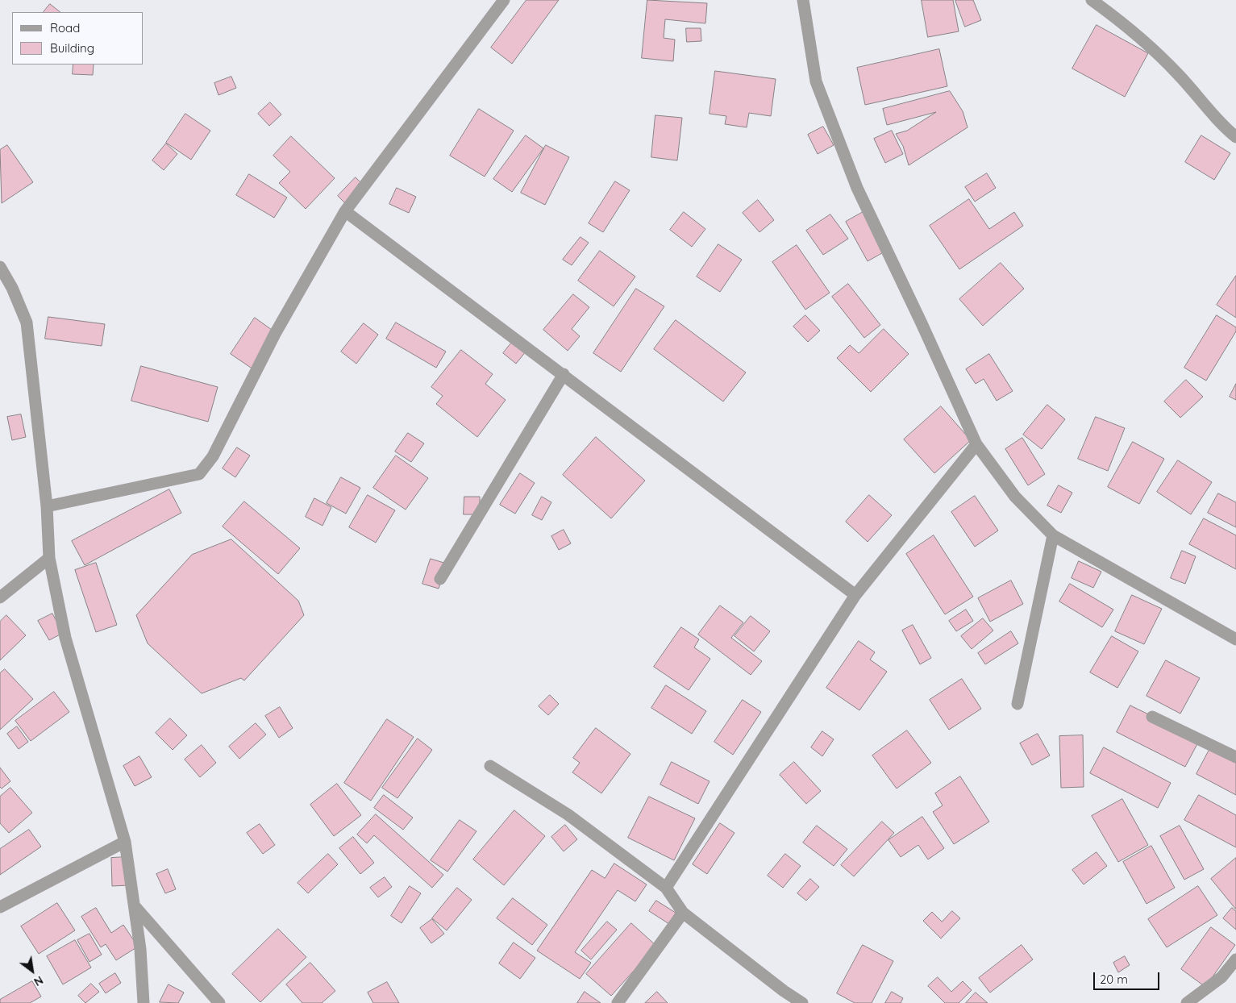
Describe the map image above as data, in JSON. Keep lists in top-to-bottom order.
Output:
{
  "legend": ["Road", "Building"],
  "scale_bar": "20 m",
  "north": "bottom right"
}
